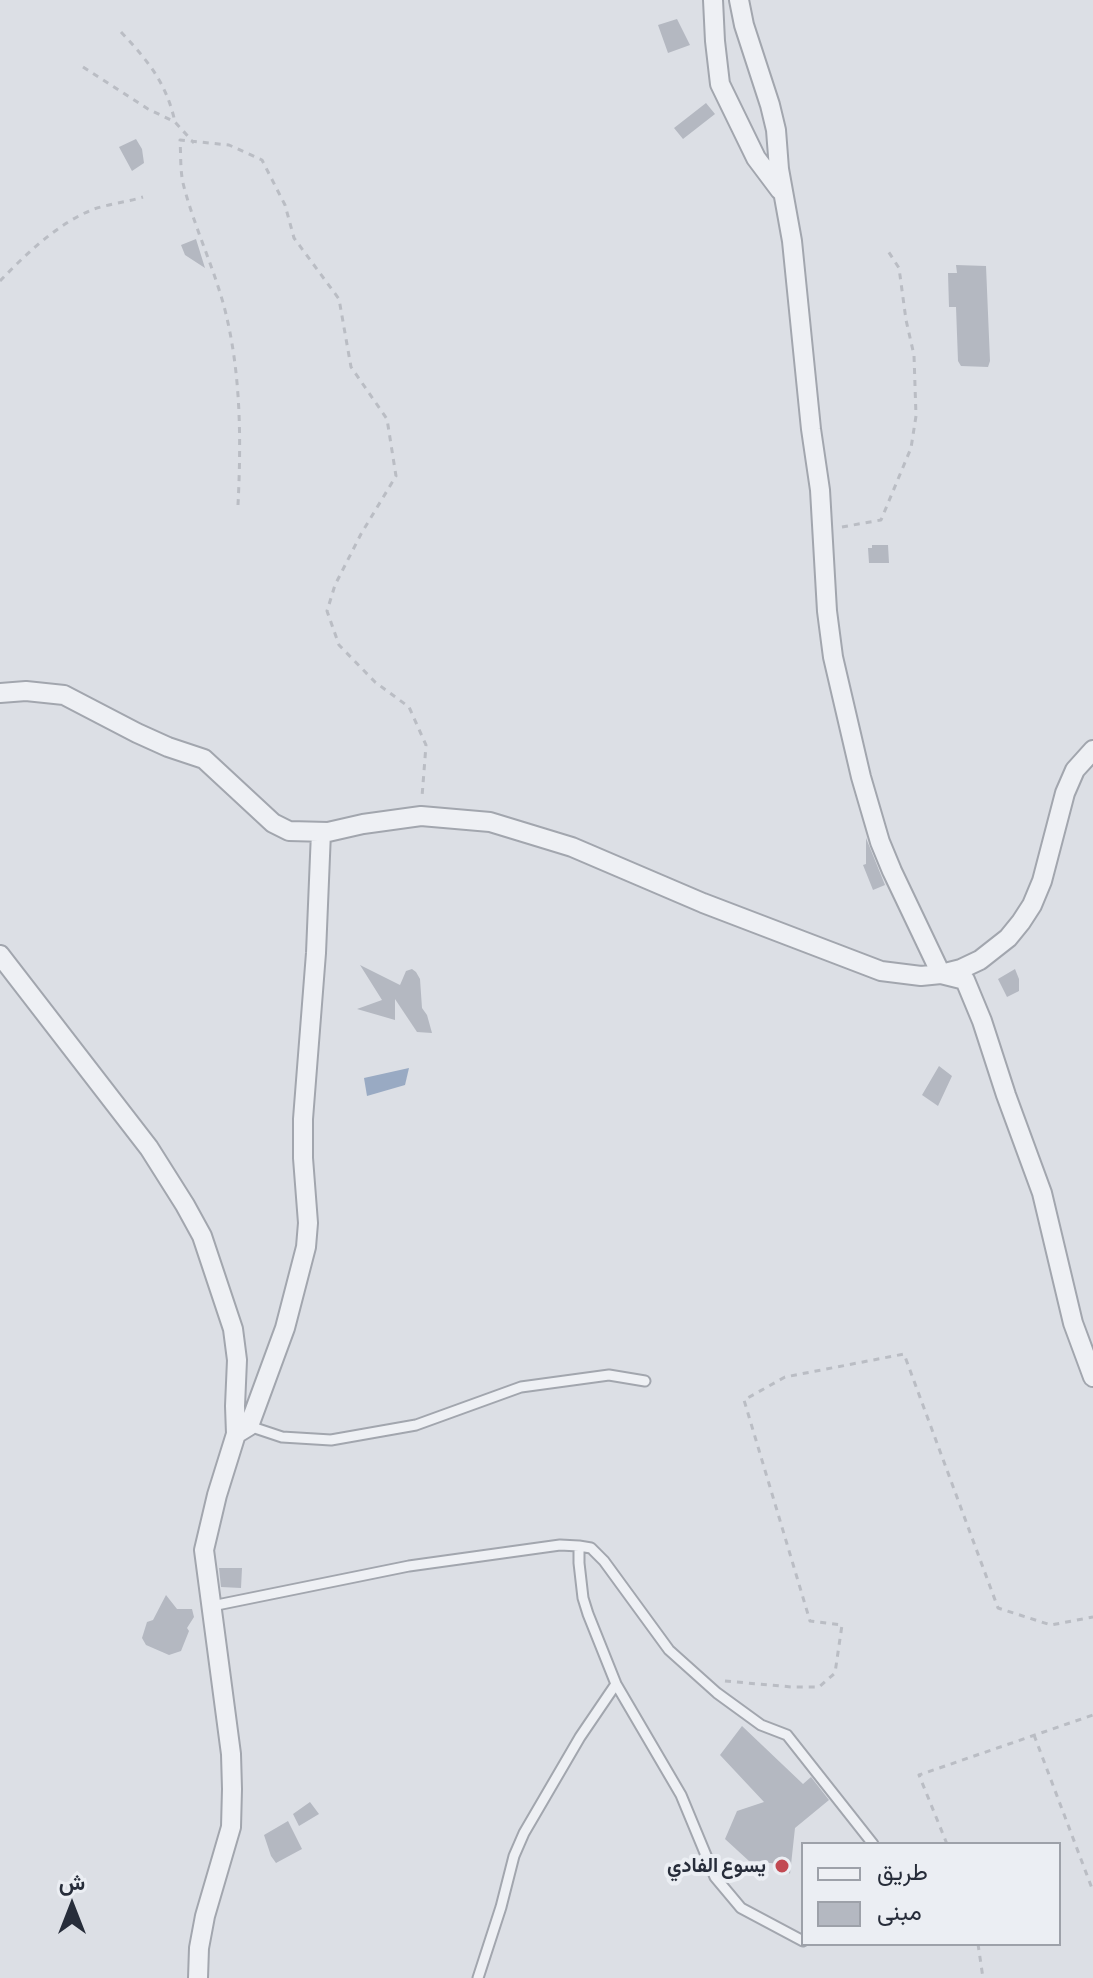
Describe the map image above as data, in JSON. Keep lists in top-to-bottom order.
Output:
{
  "places": ["يسوع الفادي"],
  "legend": ["طريق", "مبنى"],
  "north": "top"
}
